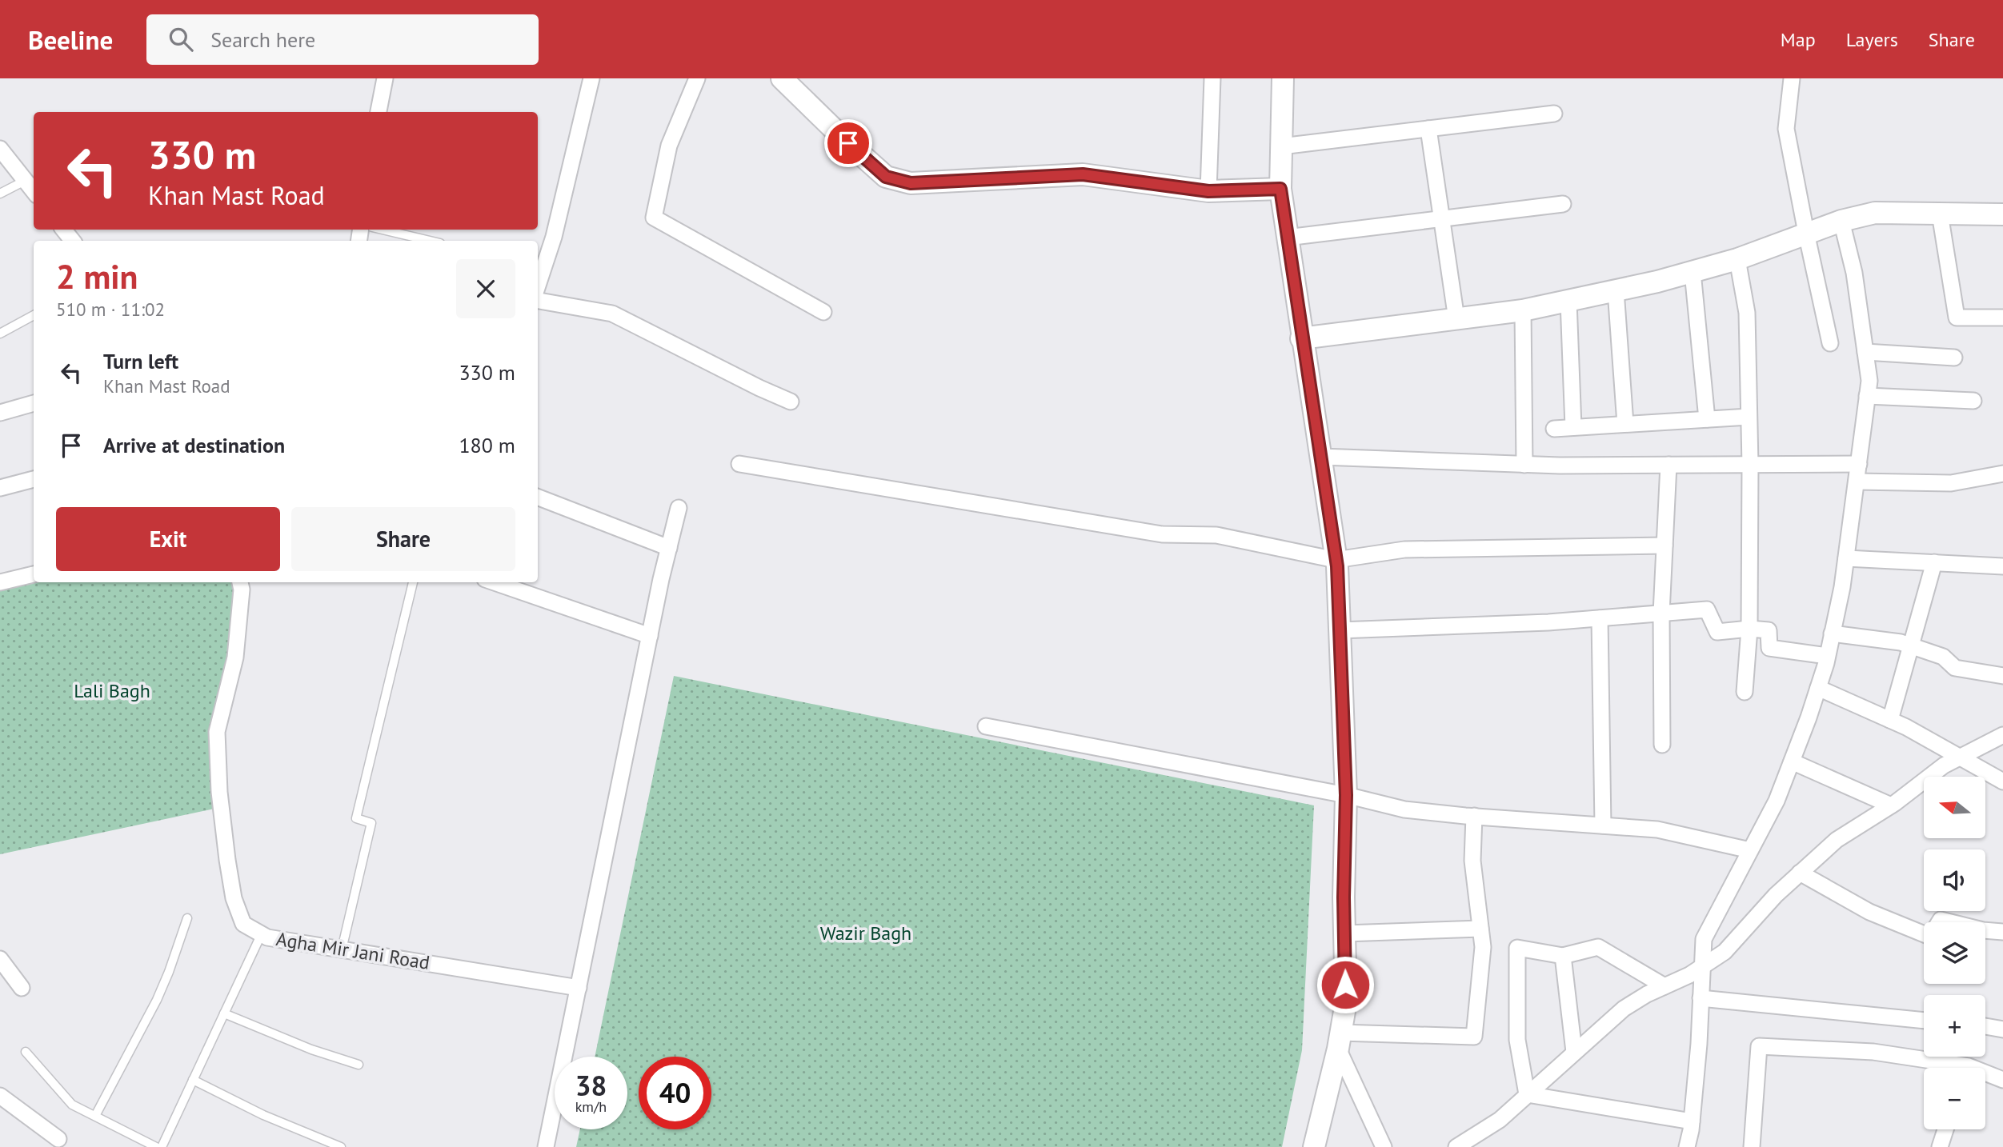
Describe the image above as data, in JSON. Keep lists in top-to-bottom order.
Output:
{
  "streets": {
    "street": ["Agha Mir Jani Road"]
  },
  "parks": ["Lali Bagh", "Wazir Bagh"],
  "north": "left",
  "page": {
    "header": "Beeline",
    "search": "Search here",
    "nav": ["Map", "Layers", "Share"],
    "turn": ["330 m", "Khan Mast Road"],
    "heading": ["2 min", "510 m · 11:02"],
    "list": [
      {
        "name": "Turn left",
        "note": "Khan Mast Road",
        "value": "330 m"
      },
      {
        "name": "Arrive at destination",
        "value": "180 m"
      }
    ],
    "buttons": ["Exit", "Share"],
    "map_buttons": ["+", "−"],
    "speed": "38 km/h",
    "limit": "40"
  }
}
